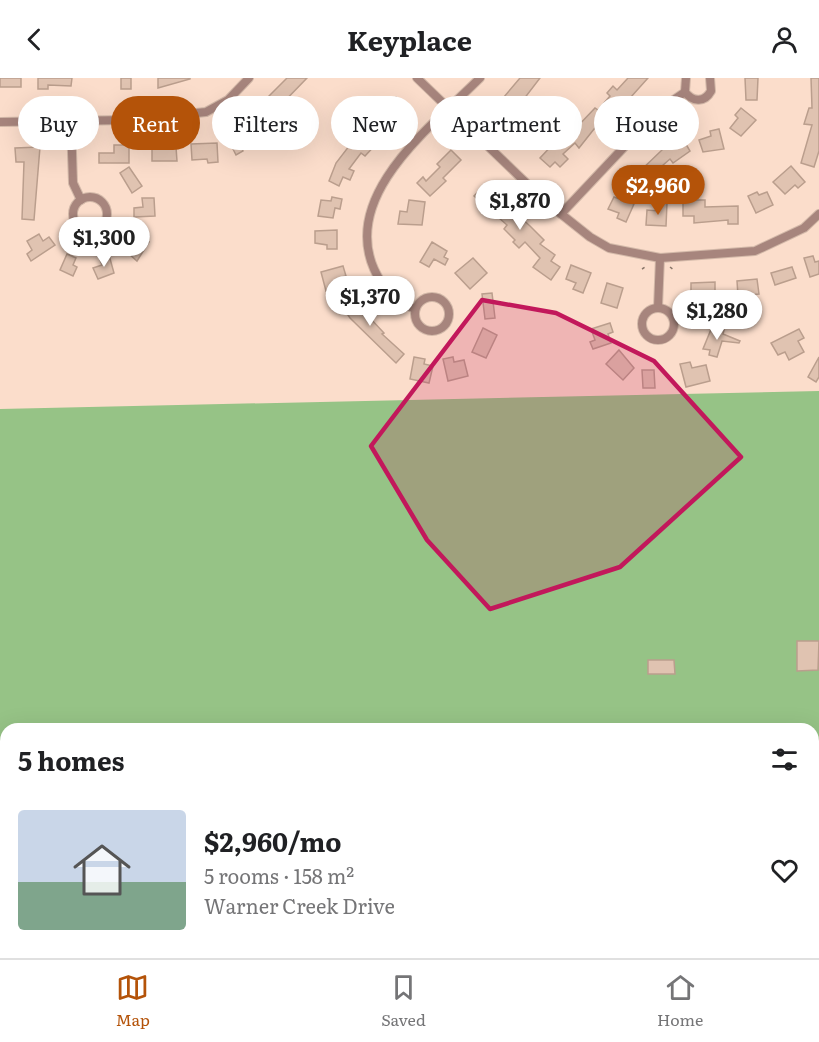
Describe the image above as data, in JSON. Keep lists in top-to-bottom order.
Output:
{
  "page": {
    "header": "Keyplace",
    "chip": [
      "Buy",
      "Rent",
      "Filters",
      "New",
      "Apartment",
      "House"
    ],
    "price": [
      "$2,960",
      "$1,870",
      "$1,300",
      "$1,370",
      "$1,280"
    ],
    "heading": "5 homes",
    "list": [
      {
        "name": "$2,960/mo",
        "note": "5 rooms · 158 m² · Warner Creek Drive"
      }
    ],
    "tabs": ["Map", "Saved", "Home"]
  }
}
